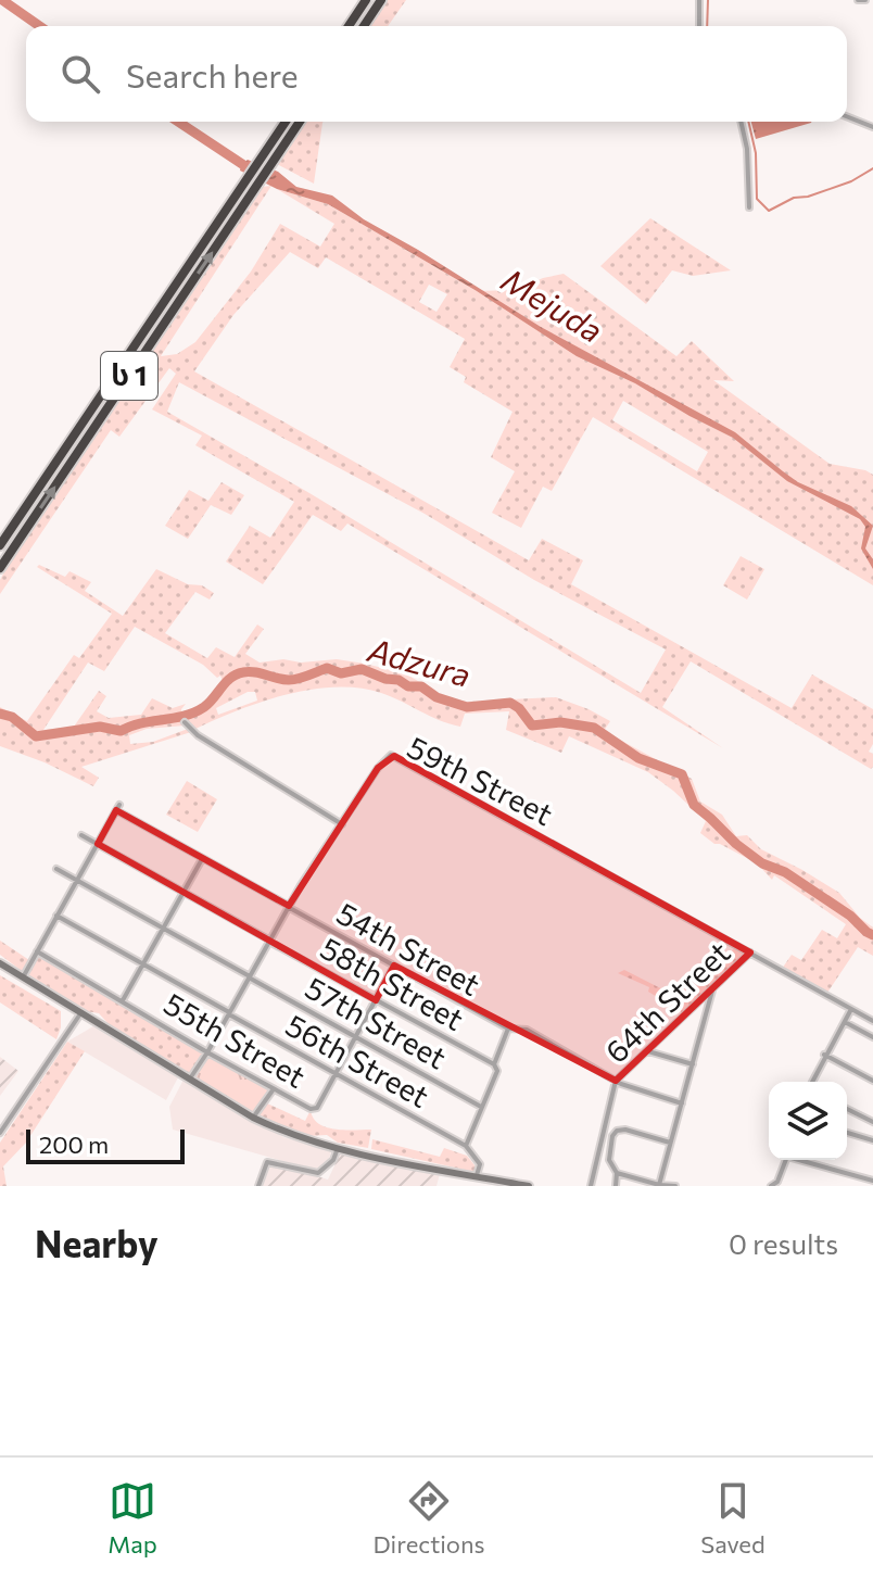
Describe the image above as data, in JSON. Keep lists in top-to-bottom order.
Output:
{
  "streets": {
    "highway": ["ს 1"],
    "street": [
      "59th Street",
      "54th Street",
      "58th Street",
      "64th Street",
      "57th Street",
      "55th Street",
      "56th Street"
    ]
  },
  "crossings": [
    ["59th Street", "54th Street"],
    ["59th Street", "58th Street"],
    ["59th Street", "64th Street"],
    ["59th Street", "57th Street"],
    ["59th Street", "55th Street"],
    ["59th Street", "56th Street"],
    ["54th Street", "58th Street"],
    ["54th Street", "64th Street"],
    ["54th Street", "57th Street"],
    ["54th Street", "55th Street"],
    ["54th Street", "56th Street"],
    ["58th Street", "55th Street"],
    ["57th Street", "55th Street"],
    ["55th Street", "56th Street"]
  ],
  "water": ["Mejuda", "Adzura"],
  "scale_bar": "200 m",
  "page": {
    "search": "Search here",
    "scale": "200 m",
    "heading": ["Nearby", "0 results"],
    "nav": ["Map", "Directions", "Saved"]
  }
}
